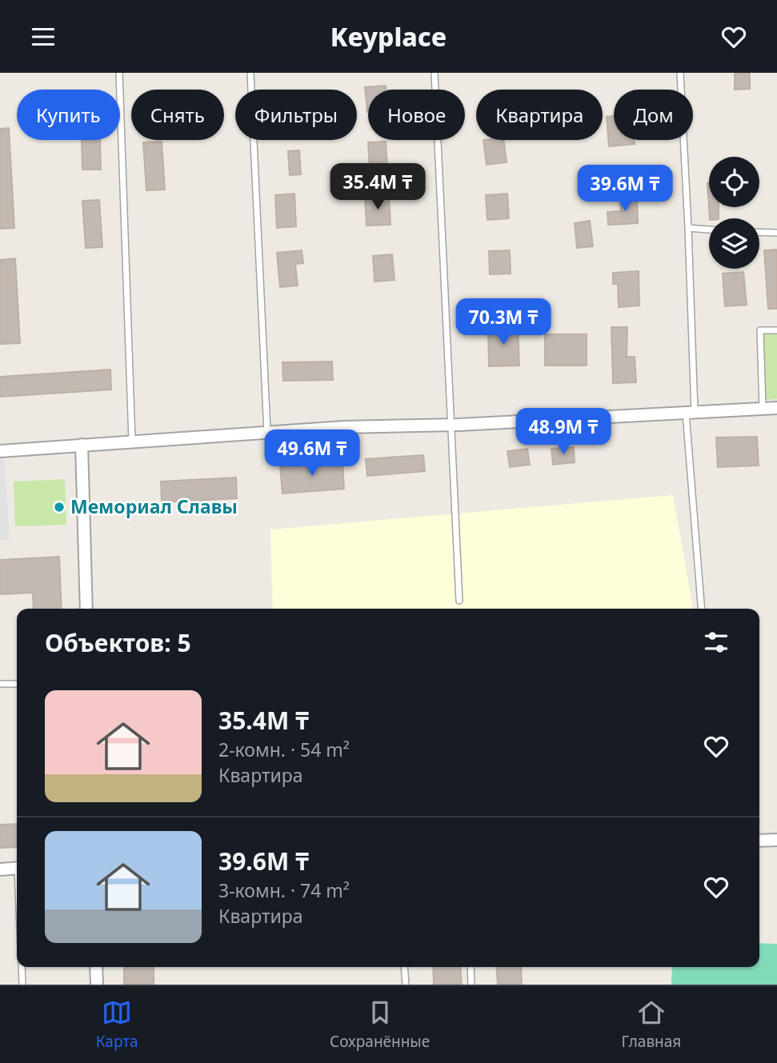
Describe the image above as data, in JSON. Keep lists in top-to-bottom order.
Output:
{
  "places": ["Мемориал Славы"],
  "page": {
    "header": "Keyplace",
    "chip": [
      "Купить",
      "Снять",
      "Фильтры",
      "Новое",
      "Квартира",
      "Дом"
    ],
    "price": [
      "35.4M ₸",
      "39.6M ₸",
      "70.3M ₸",
      "48.9M ₸",
      "49.6M ₸"
    ],
    "heading": "Объектов: 5",
    "list": [
      {
        "name": "35.4M ₸",
        "note": "2-комн. · 54 m² · Квартира"
      },
      {
        "name": "39.6M ₸",
        "note": "3-комн. · 74 m² · Квартира"
      }
    ],
    "tabs": ["Карта", "Сохранённые", "Главная"]
  }
}
